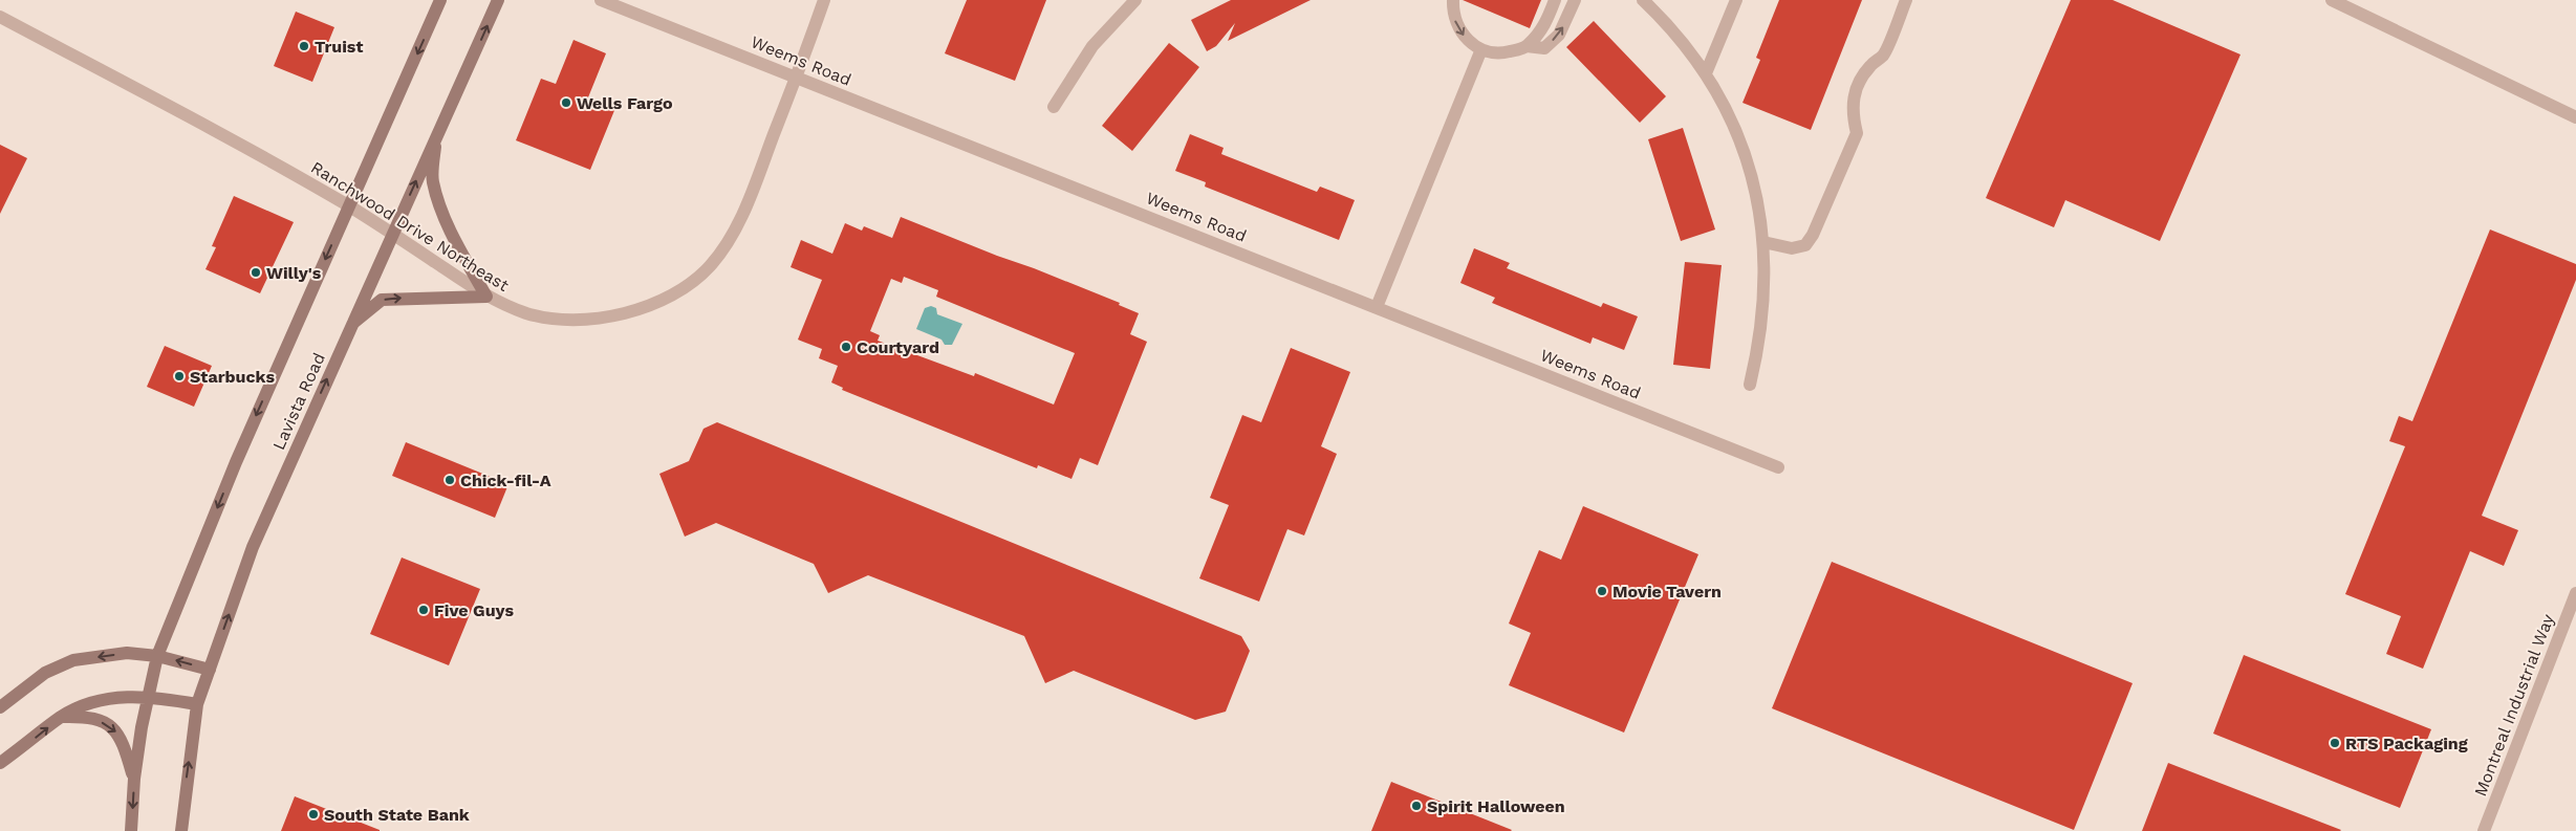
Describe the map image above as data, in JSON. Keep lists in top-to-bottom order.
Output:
{
  "streets": {
    "main road": ["Lavista Road"],
    "street": ["Weems Road", "Ranchwood Drive Northeast", "Montreal Industrial Way"]
  },
  "crossings": [
    ["Weems Road", "Ranchwood Drive Northeast"],
    ["Ranchwood Drive Northeast", "Lavista Road"]
  ],
  "places": [
    "Truist",
    "Wells Fargo",
    "Willy's",
    "Courtyard",
    "Starbucks",
    "Chick-fil-A",
    "Movie Tavern",
    "Five Guys",
    "RTS Packaging",
    "Spirit Halloween",
    "South State Bank"
  ]
}
